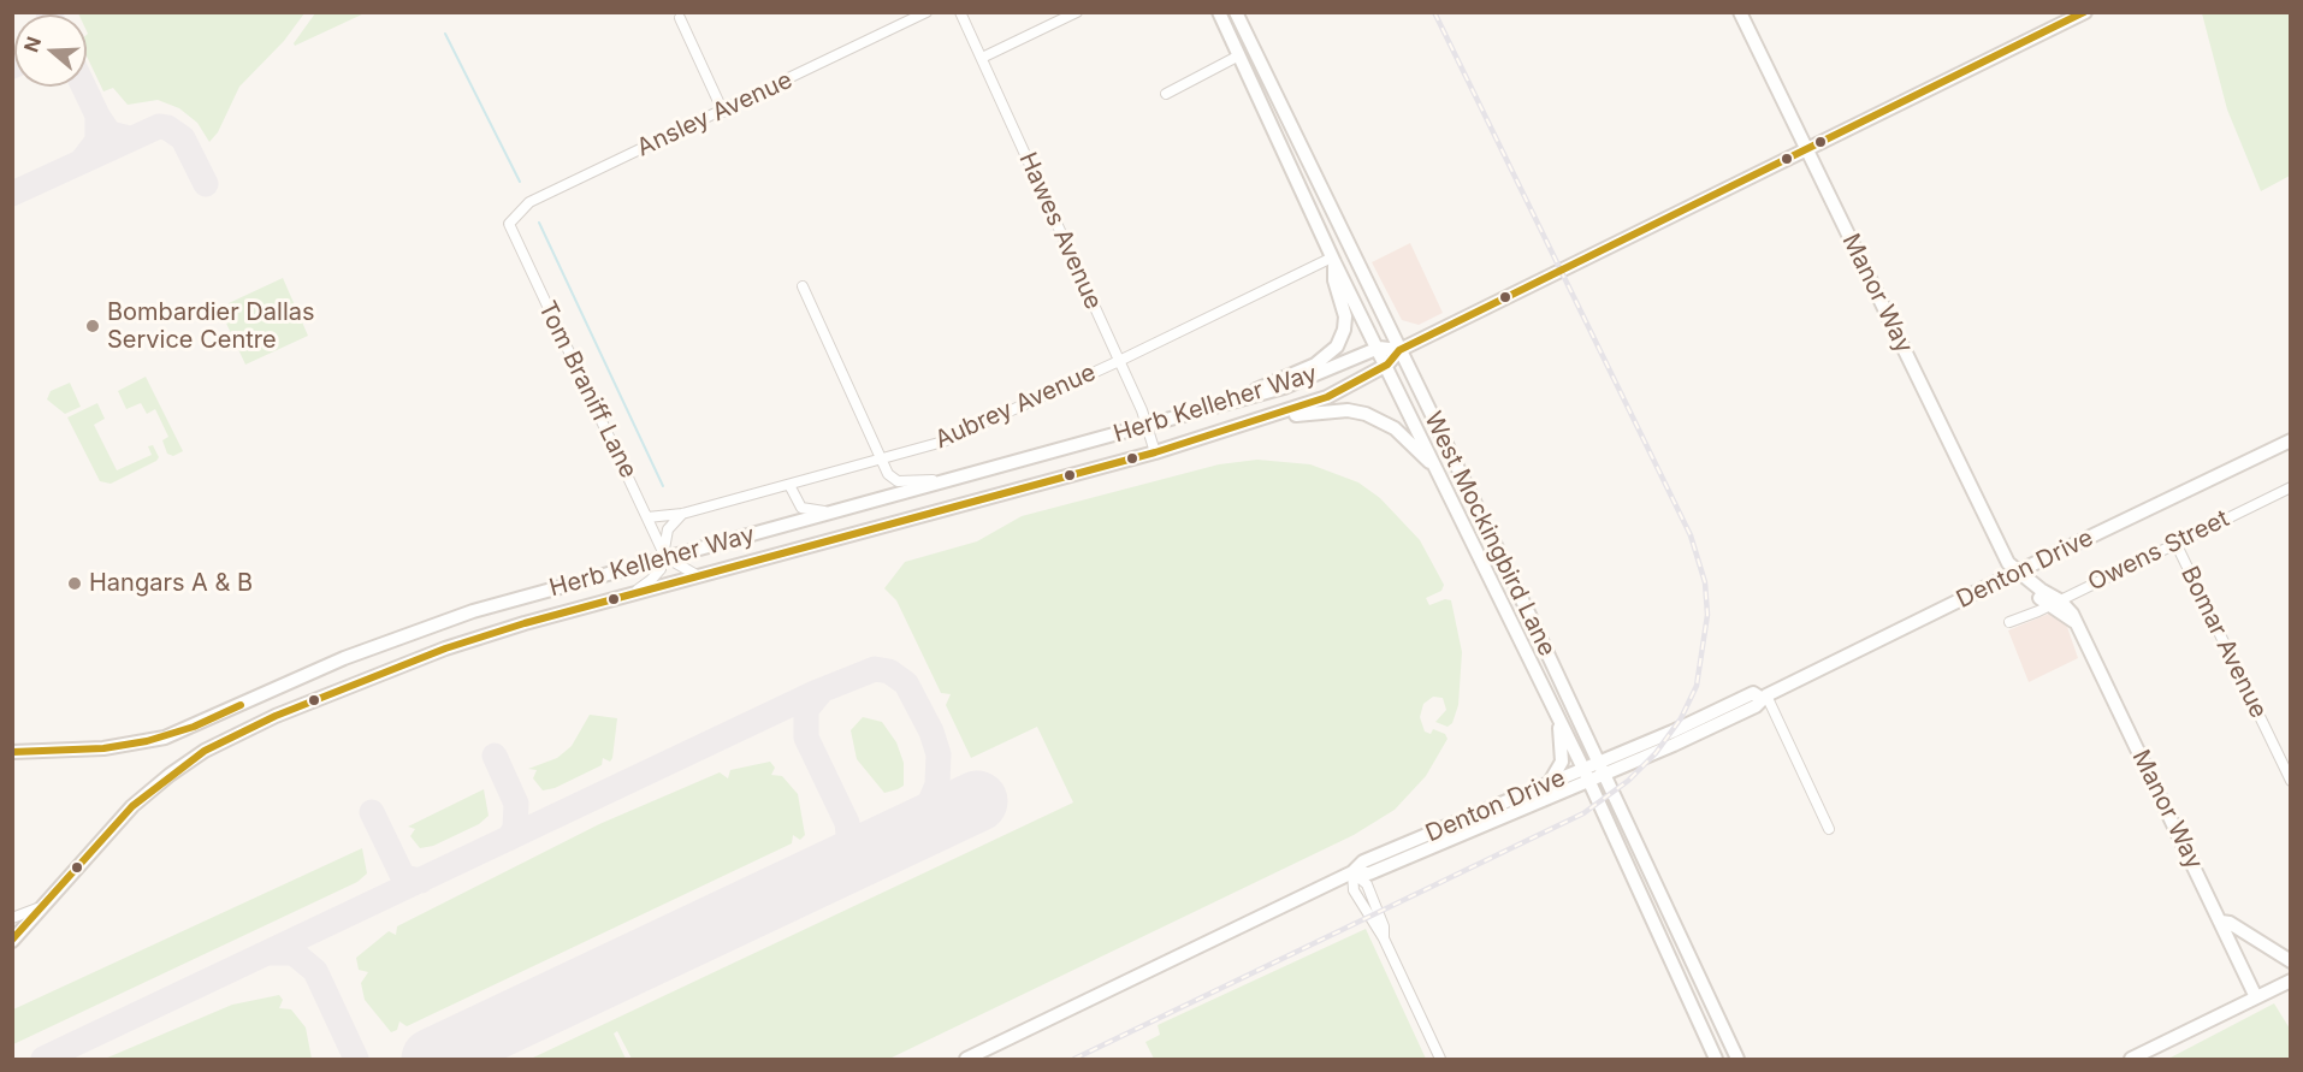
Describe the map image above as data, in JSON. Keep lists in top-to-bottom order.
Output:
{
  "streets": {
    "main road": [
      "Manor Way",
      "Herb Kelleher Way",
      "West Mockingbird Lane",
      "Denton Drive"
    ],
    "street": [
      "Ansley Avenue",
      "Hawes Avenue",
      "Tom Braniff Lane",
      "Aubrey Avenue",
      "Owens Street",
      "Bomar Avenue"
    ]
  },
  "crossings": [
    ["Ansley Avenue", "Tom Braniff Lane"],
    ["Hawes Avenue", "Herb Kelleher Way"],
    ["Hawes Avenue", "Aubrey Avenue"],
    ["Manor Way", "Owens Street"],
    ["Manor Way", "Denton Drive"],
    ["Tom Braniff Lane", "Herb Kelleher Way"],
    ["Tom Braniff Lane", "Aubrey Avenue"],
    ["Herb Kelleher Way", "West Mockingbird Lane"],
    ["Aubrey Avenue", "West Mockingbird Lane"],
    ["West Mockingbird Lane", "Denton Drive"],
    ["Owens Street", "Bomar Avenue"]
  ],
  "places": ["Bombardier Dallas Service Centre", "Hangars A & B"],
  "north": "left"
}
